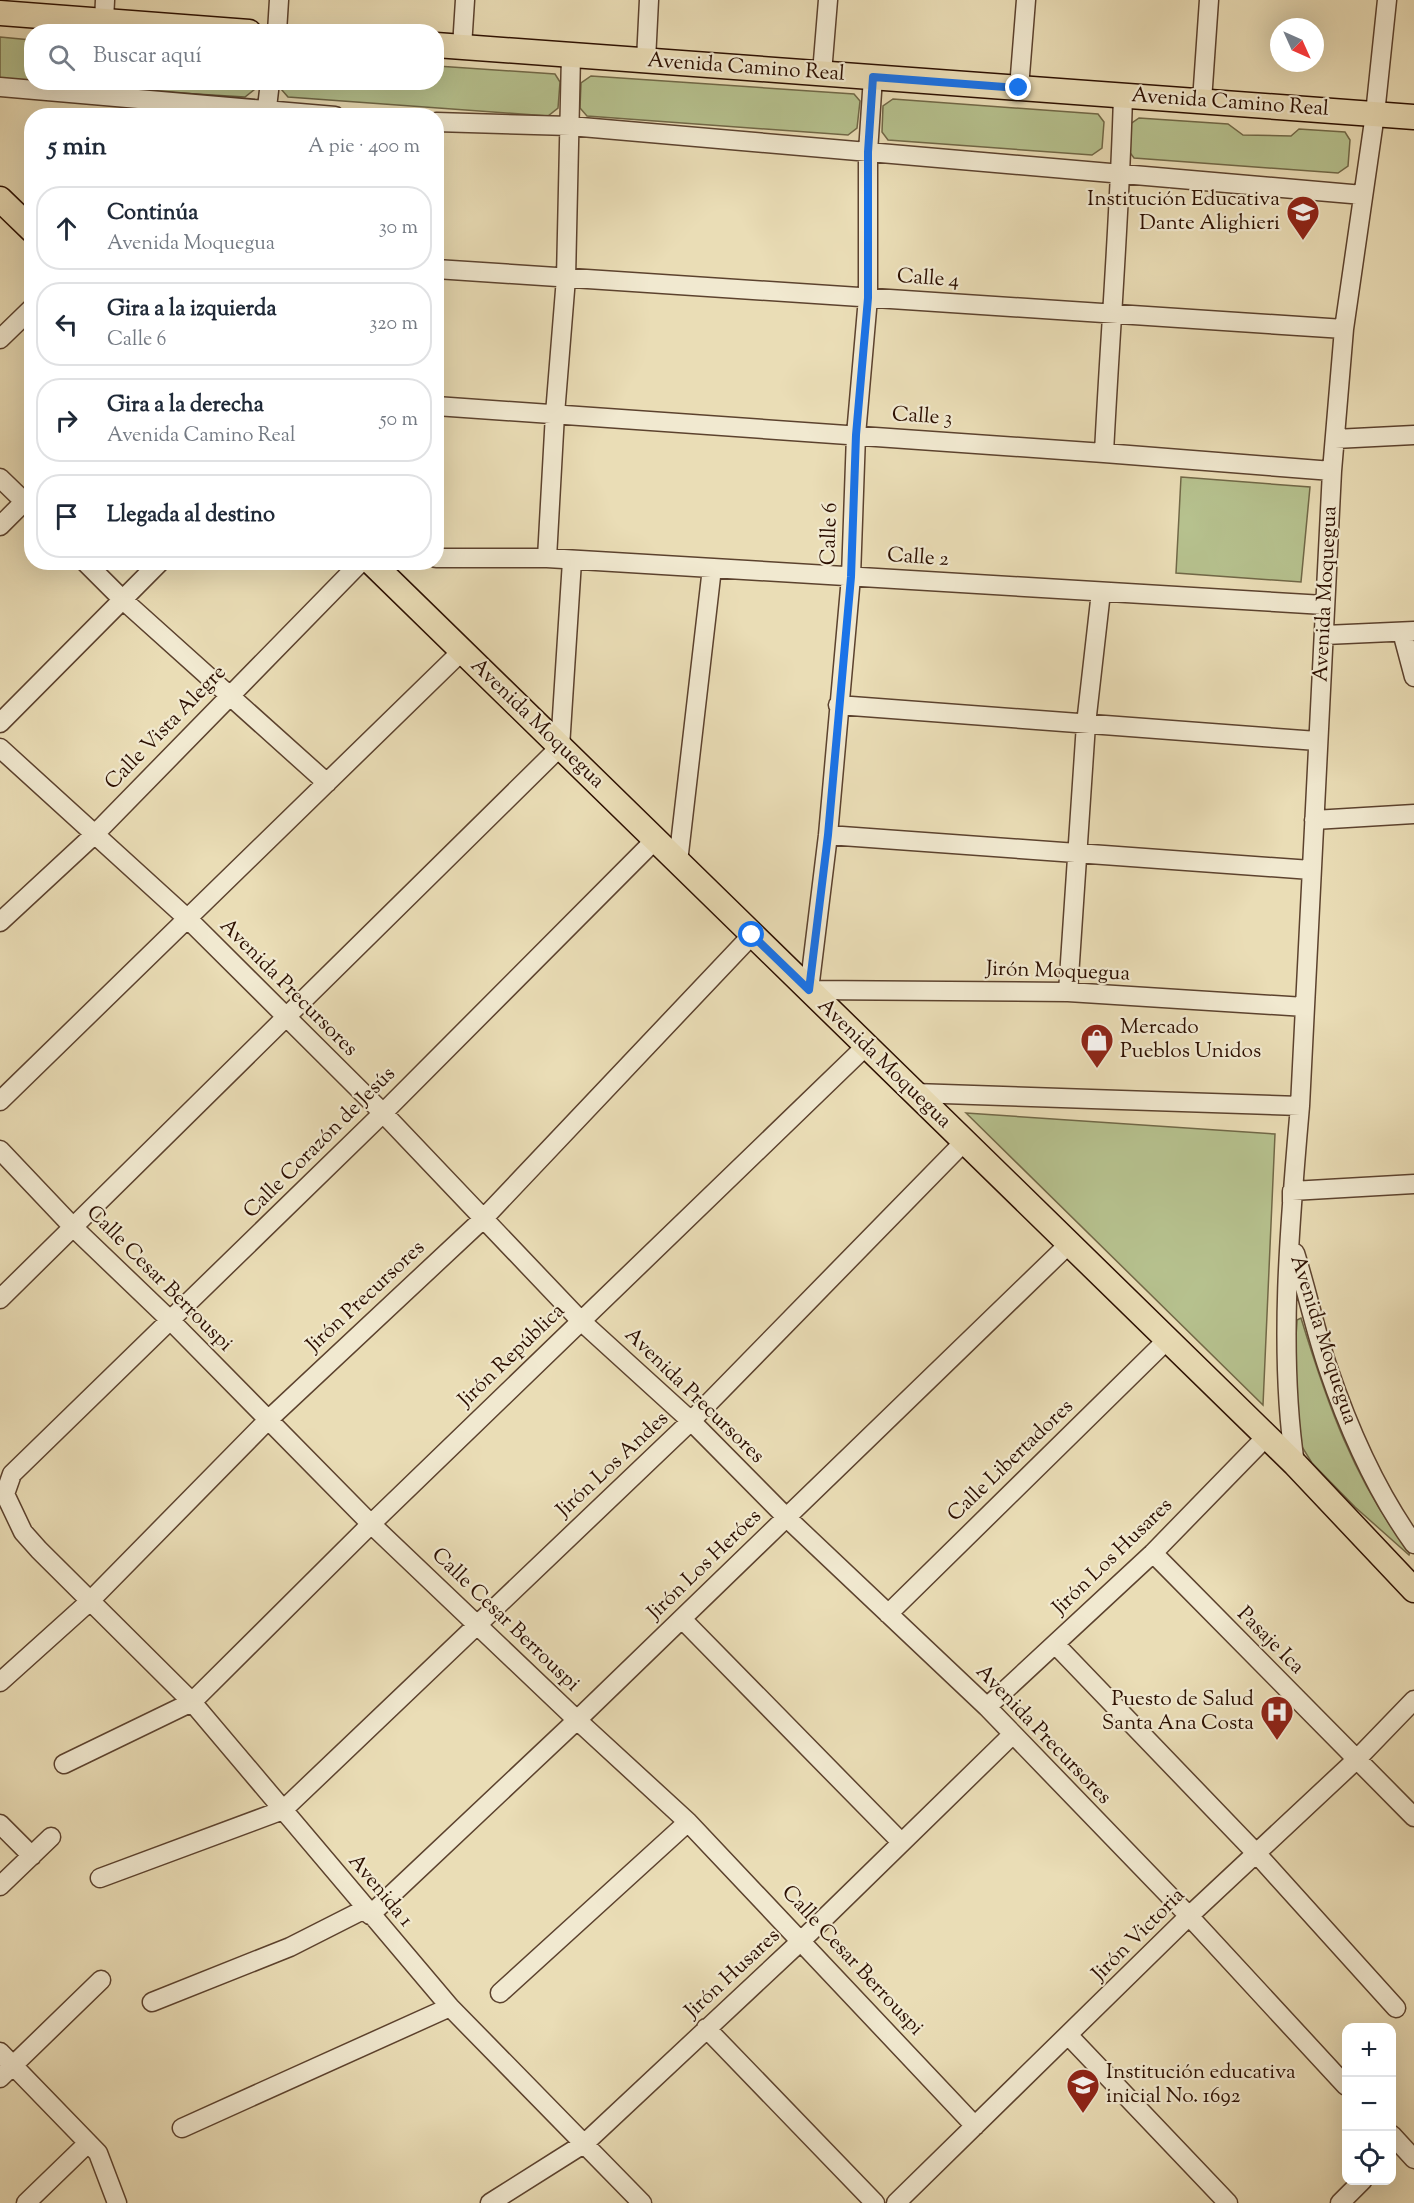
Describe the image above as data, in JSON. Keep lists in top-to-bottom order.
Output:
{
  "streets": {
    "main road": ["Avenida Camino Real", "Avenida Moquegua"],
    "street": [
      "Calle 4",
      "Calle 3",
      "Calle 6",
      "Calle 2",
      "Calle Vista Alegre",
      "Jirón Moquegua",
      "Avenida Precursores",
      "Calle Corazón de Jesús",
      "Calle Cesar Berrouspi",
      "Jirón Precursores",
      "Jirón República",
      "Calle Libertadores",
      "Jirón Los Andes",
      "Jirón Los Husares",
      "Jirón Los Heróes",
      "Pasaje Ica",
      "Avenida 1",
      "Jirón Victoria",
      "Jirón Husares"
    ]
  },
  "crossings": [
    ["Avenida Camino Real", "Calle 6"],
    ["Avenida Camino Real", "Avenida Moquegua"],
    ["Calle 4", "Calle 6"],
    ["Calle 4", "Avenida Moquegua"],
    ["Calle 3", "Calle 6"],
    ["Calle 3", "Avenida Moquegua"],
    ["Calle 6", "Calle 2"],
    ["Calle 6", "Avenida Moquegua"],
    ["Calle 6", "Jirón Moquegua"],
    ["Calle 2", "Avenida Moquegua"],
    ["Avenida Moquegua", "Jirón Moquegua"],
    ["Avenida Moquegua", "Calle Corazón de Jesús"],
    ["Avenida Moquegua", "Jirón Precursores"],
    ["Avenida Moquegua", "Jirón República"],
    ["Avenida Moquegua", "Calle Libertadores"],
    ["Avenida Moquegua", "Jirón Los Andes"],
    ["Avenida Moquegua", "Jirón Los Husares"],
    ["Avenida Moquegua", "Jirón Los Heróes"],
    ["Calle Vista Alegre", "Avenida Precursores"],
    ["Avenida Precursores", "Calle Corazón de Jesús"],
    ["Avenida Precursores", "Jirón Precursores"],
    ["Avenida Precursores", "Jirón República"],
    ["Avenida Precursores", "Calle Libertadores"],
    ["Avenida Precursores", "Jirón Los Andes"],
    ["Avenida Precursores", "Jirón Los Husares"],
    ["Avenida Precursores", "Jirón Los Heróes"],
    ["Avenida Precursores", "Jirón Victoria"],
    ["Avenida Precursores", "Jirón Husares"],
    ["Calle Corazón de Jesús", "Calle Cesar Berrouspi"],
    ["Calle Corazón de Jesús", "Avenida 1"],
    ["Calle Cesar Berrouspi", "Jirón Precursores"],
    ["Calle Cesar Berrouspi", "Jirón República"],
    ["Calle Cesar Berrouspi", "Jirón Los Andes"],
    ["Calle Cesar Berrouspi", "Jirón Los Heróes"],
    ["Calle Cesar Berrouspi", "Jirón Victoria"],
    ["Calle Cesar Berrouspi", "Jirón Husares"],
    ["Jirón Precursores", "Avenida 1"],
    ["Jirón República", "Avenida 1"],
    ["Jirón Los Andes", "Avenida 1"],
    ["Jirón Los Husares", "Pasaje Ica"],
    ["Jirón Los Heróes", "Avenida 1"],
    ["Pasaje Ica", "Jirón Victoria"],
    ["Avenida 1", "Jirón Husares"]
  ],
  "places": {
    "school or university": ["Institución Educativa Dante Alighieri", "Institución educativa inicial No. 1692"],
    "shop": ["Mercado Pueblos Unidos"],
    "hospital": ["Puesto de Salud Santa Ana Costa"]
  },
  "north": "bottom right",
  "page": {
    "search": "Buscar aquí",
    "heading": ["5 min", "A pie · 400 m"],
    "list": [
      ["Continúa", "Avenida Moquegua", "30 m"],
      ["Gira a la izquierda", "Calle 6", "320 m"],
      ["Gira a la derecha", "Avenida Camino Real", "50 m"],
      "Llegada al destino"
    ],
    "map_buttons": ["+", "−"]
  }
}
